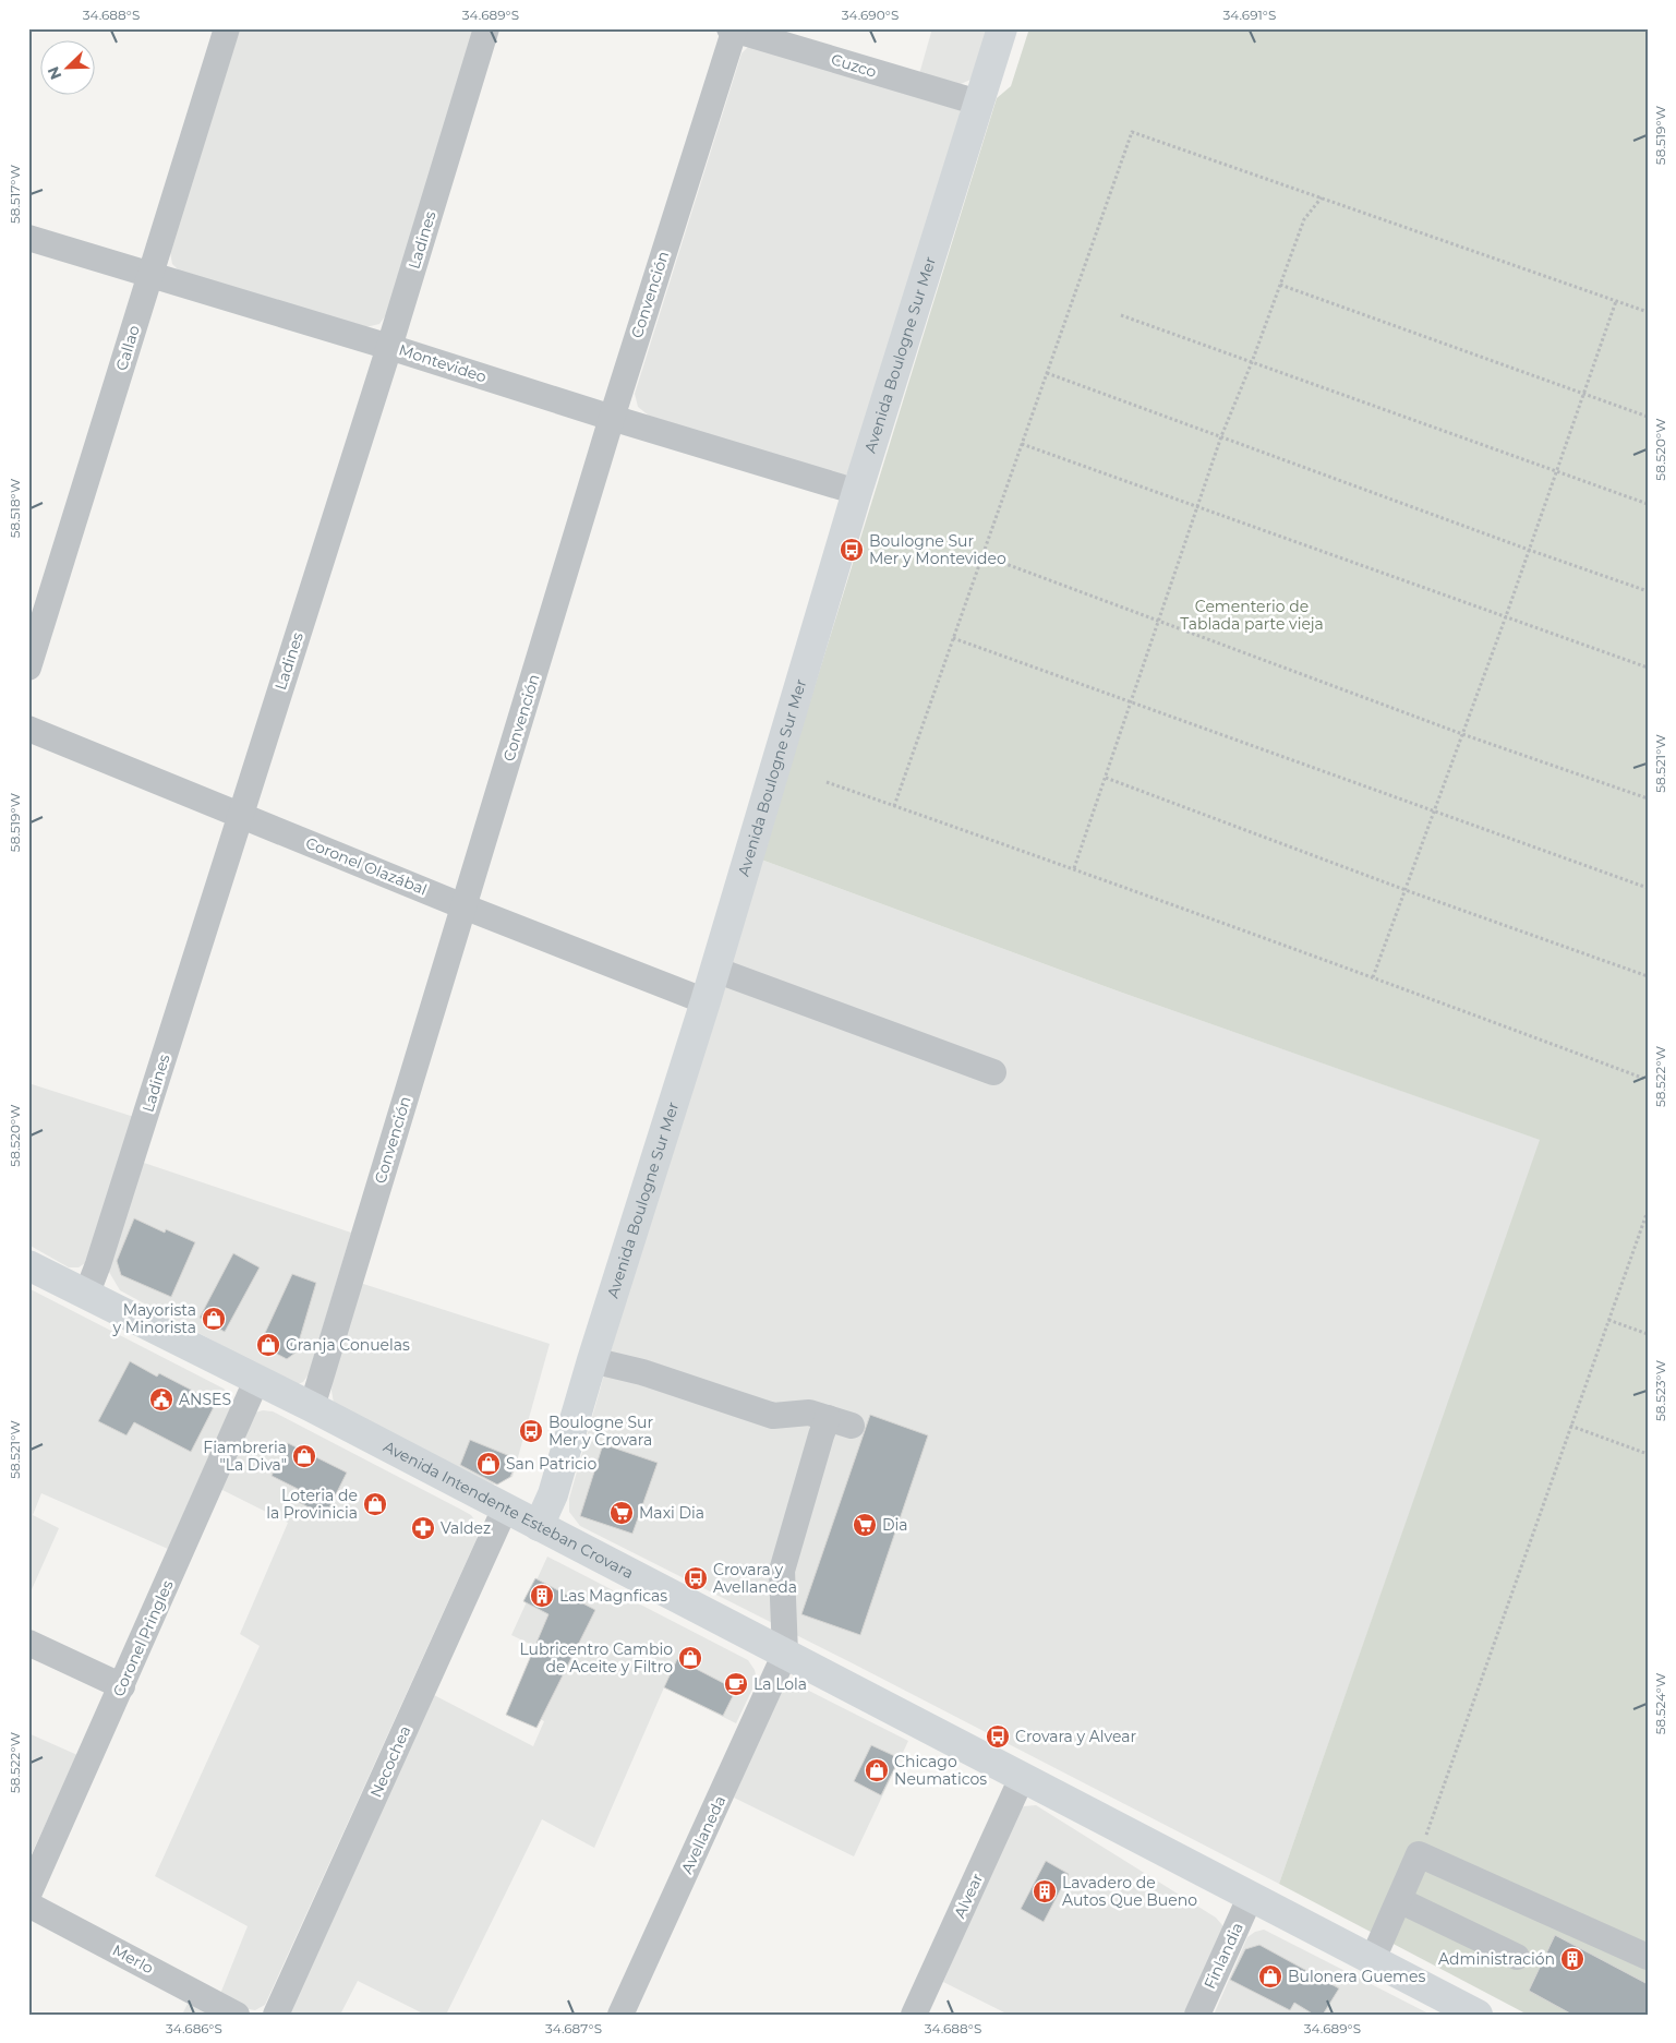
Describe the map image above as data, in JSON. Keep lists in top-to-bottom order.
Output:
{
  "streets": {
    "main road": ["Avenida Boulogne Sur Mer", "Avenida Intendente Esteban Crovara"],
    "street": [
      "Cuzco",
      "Ladines",
      "Convención",
      "Callao",
      "Montevideo",
      "Coronel Olazábal",
      "Coronel Pringles",
      "Necochea",
      "Avellaneda",
      "Alvear",
      "Finlandia",
      "Merlo"
    ]
  },
  "crossings": [
    ["Cuzco", "Convención"],
    ["Cuzco", "Avenida Boulogne Sur Mer"],
    ["Ladines", "Montevideo"],
    ["Ladines", "Coronel Olazábal"],
    ["Ladines", "Avenida Intendente Esteban Crovara"],
    ["Convención", "Montevideo"],
    ["Convención", "Coronel Olazábal"],
    ["Convención", "Avenida Intendente Esteban Crovara"],
    ["Callao", "Montevideo"],
    ["Avenida Boulogne Sur Mer", "Montevideo"],
    ["Avenida Boulogne Sur Mer", "Coronel Olazábal"],
    ["Avenida Boulogne Sur Mer", "Avenida Intendente Esteban Crovara"],
    ["Avenida Intendente Esteban Crovara", "Coronel Pringles"],
    ["Avenida Intendente Esteban Crovara", "Necochea"],
    ["Avenida Intendente Esteban Crovara", "Avellaneda"],
    ["Avenida Intendente Esteban Crovara", "Alvear"],
    ["Avenida Intendente Esteban Crovara", "Finlandia"]
  ],
  "parks": ["Cementerio de Tablada parte vieja"],
  "places": {
    "bus stop": [
      "Boulogne Sur Mer y Montevideo",
      "Boulogne Sur Mer y Crovara",
      "Crovara y Avellaneda",
      "Crovara y Alvear"
    ],
    "shop": [
      "Mayorista y Minorista",
      "Granja Conuelas",
      "Fiambreria \"La Diva\"",
      "San Patricio",
      "Loteria de la Provinicia",
      "Lubricentro Cambio de Aceite y Filtro",
      "Chicago Neumaticos",
      "Bulonera Guemes"
    ],
    "public building": ["ANSES"],
    "supermarket": ["Maxi Dia", "Dia"],
    "pharmacy": ["Valdez"],
    "building": ["Las Magnficas", "Lavadero de Autos Que Bueno", "Administración"],
    "cafe": ["La Lola"]
  },
  "north": "bottom left",
  "coordinates": [
    "34.688°S",
    "34.689°S",
    "34.690°S",
    "34.691°S",
    "58.519°W",
    "58.517°W",
    "58.520°W",
    "58.518°W",
    "58.521°W",
    "58.522°W",
    "58.523°W",
    "58.524°W",
    "34.686°S",
    "34.687°S"
  ]
}
